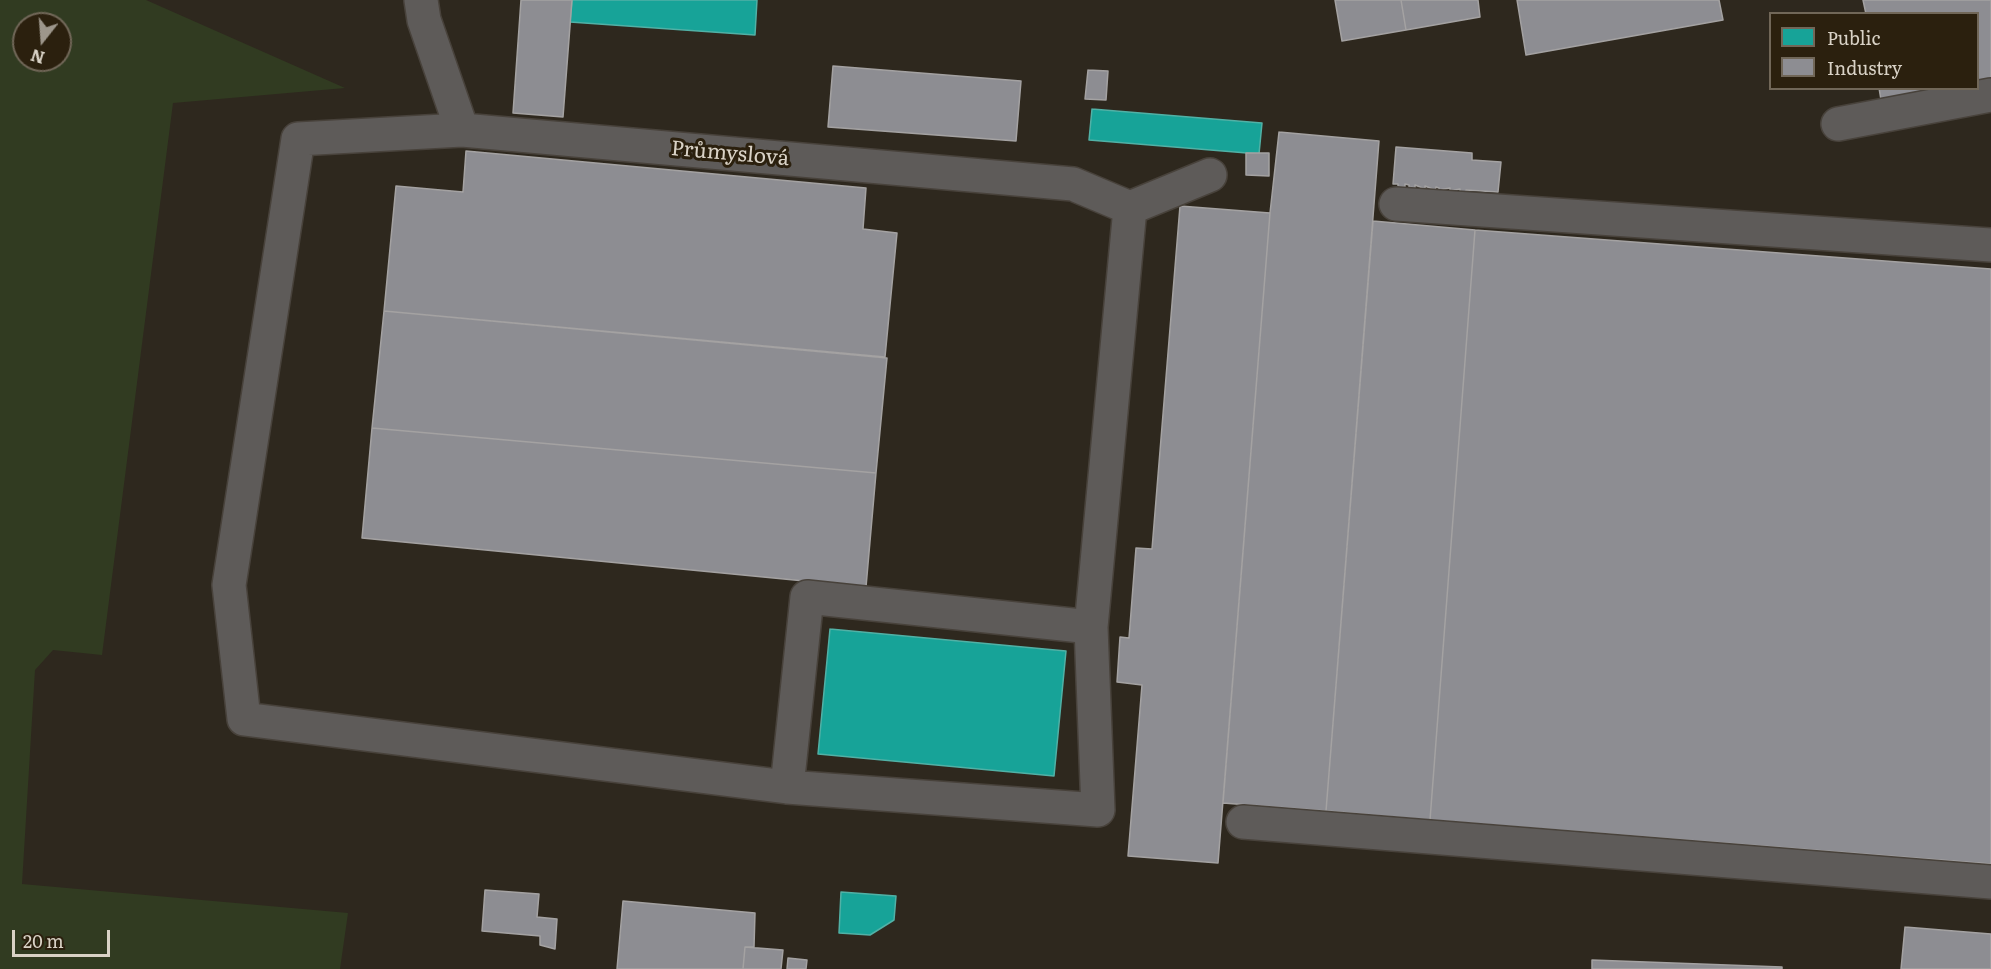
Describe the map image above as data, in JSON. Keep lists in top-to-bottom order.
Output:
{
  "streets": {
    "lane": ["Průmyslová"]
  },
  "legend": ["Public", "Industry"],
  "scale_bar": "20 m",
  "north": "bottom"
}
